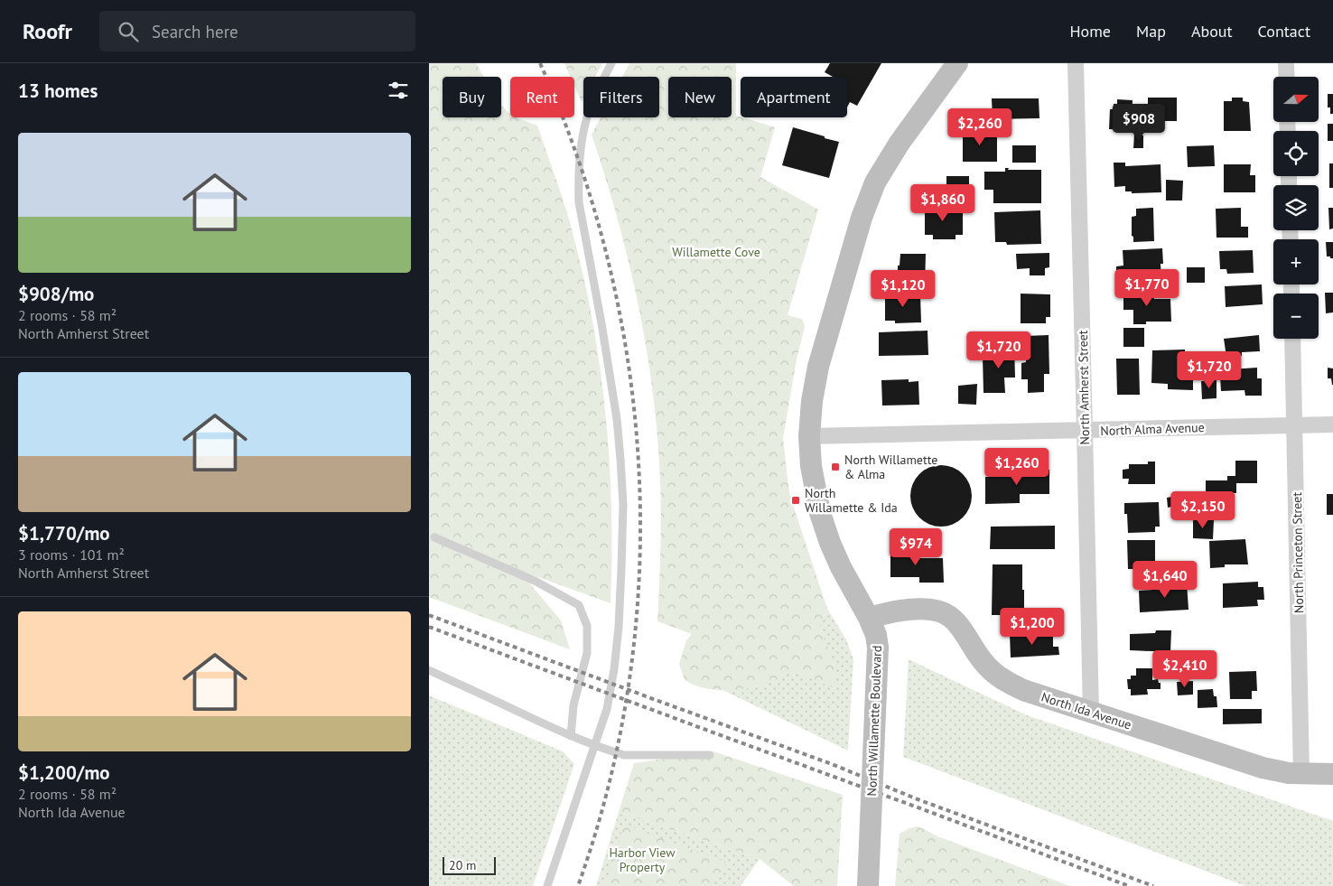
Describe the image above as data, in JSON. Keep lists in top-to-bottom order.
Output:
{
  "streets": {
    "main road": ["North Ida Avenue", "North Willamette Boulevard"],
    "street": ["North Amherst Street", "North Alma Avenue", "North Princeton Street"]
  },
  "crossings": [
    ["North Amherst Street", "North Alma Avenue"],
    ["North Amherst Street", "North Ida Avenue"],
    ["North Alma Avenue", "North Princeton Street"],
    ["North Alma Avenue", "North Willamette Boulevard"],
    ["North Princeton Street", "North Ida Avenue"],
    ["North Ida Avenue", "North Willamette Boulevard"]
  ],
  "parks": ["Willamette Cove", "Harbor View Property"],
  "places": {
    "transit": ["North Willamette & Alma", "North Willamette & Ida"]
  },
  "scale_bar": "20 m",
  "north": "right",
  "page": {
    "header": "Roofr",
    "search": "Search here",
    "nav": [
      "Home",
      "Map",
      "About",
      "Contact"
    ],
    "heading": "13 homes",
    "map_buttons": ["+", "−"],
    "chip": [
      "Buy",
      "Rent",
      "Filters",
      "New",
      "Apartment"
    ],
    "price": [
      "$908",
      "$2,260",
      "$1,860",
      "$1,770",
      "$1,120",
      "$1,720",
      "$1,720",
      "$1,260",
      "$2,150",
      "$974",
      "$1,640",
      "$1,200",
      "$2,410"
    ],
    "list": [
      {
        "name": "$908/mo",
        "note": "2 rooms · 58 m² · North Amherst Street"
      },
      {
        "name": "$1,770/mo",
        "note": "3 rooms · 101 m² · North Amherst Street"
      },
      {
        "name": "$1,200/mo",
        "note": "2 rooms · 58 m² · North Ida Avenue"
      }
    ],
    "scale": "20 m"
  }
}
